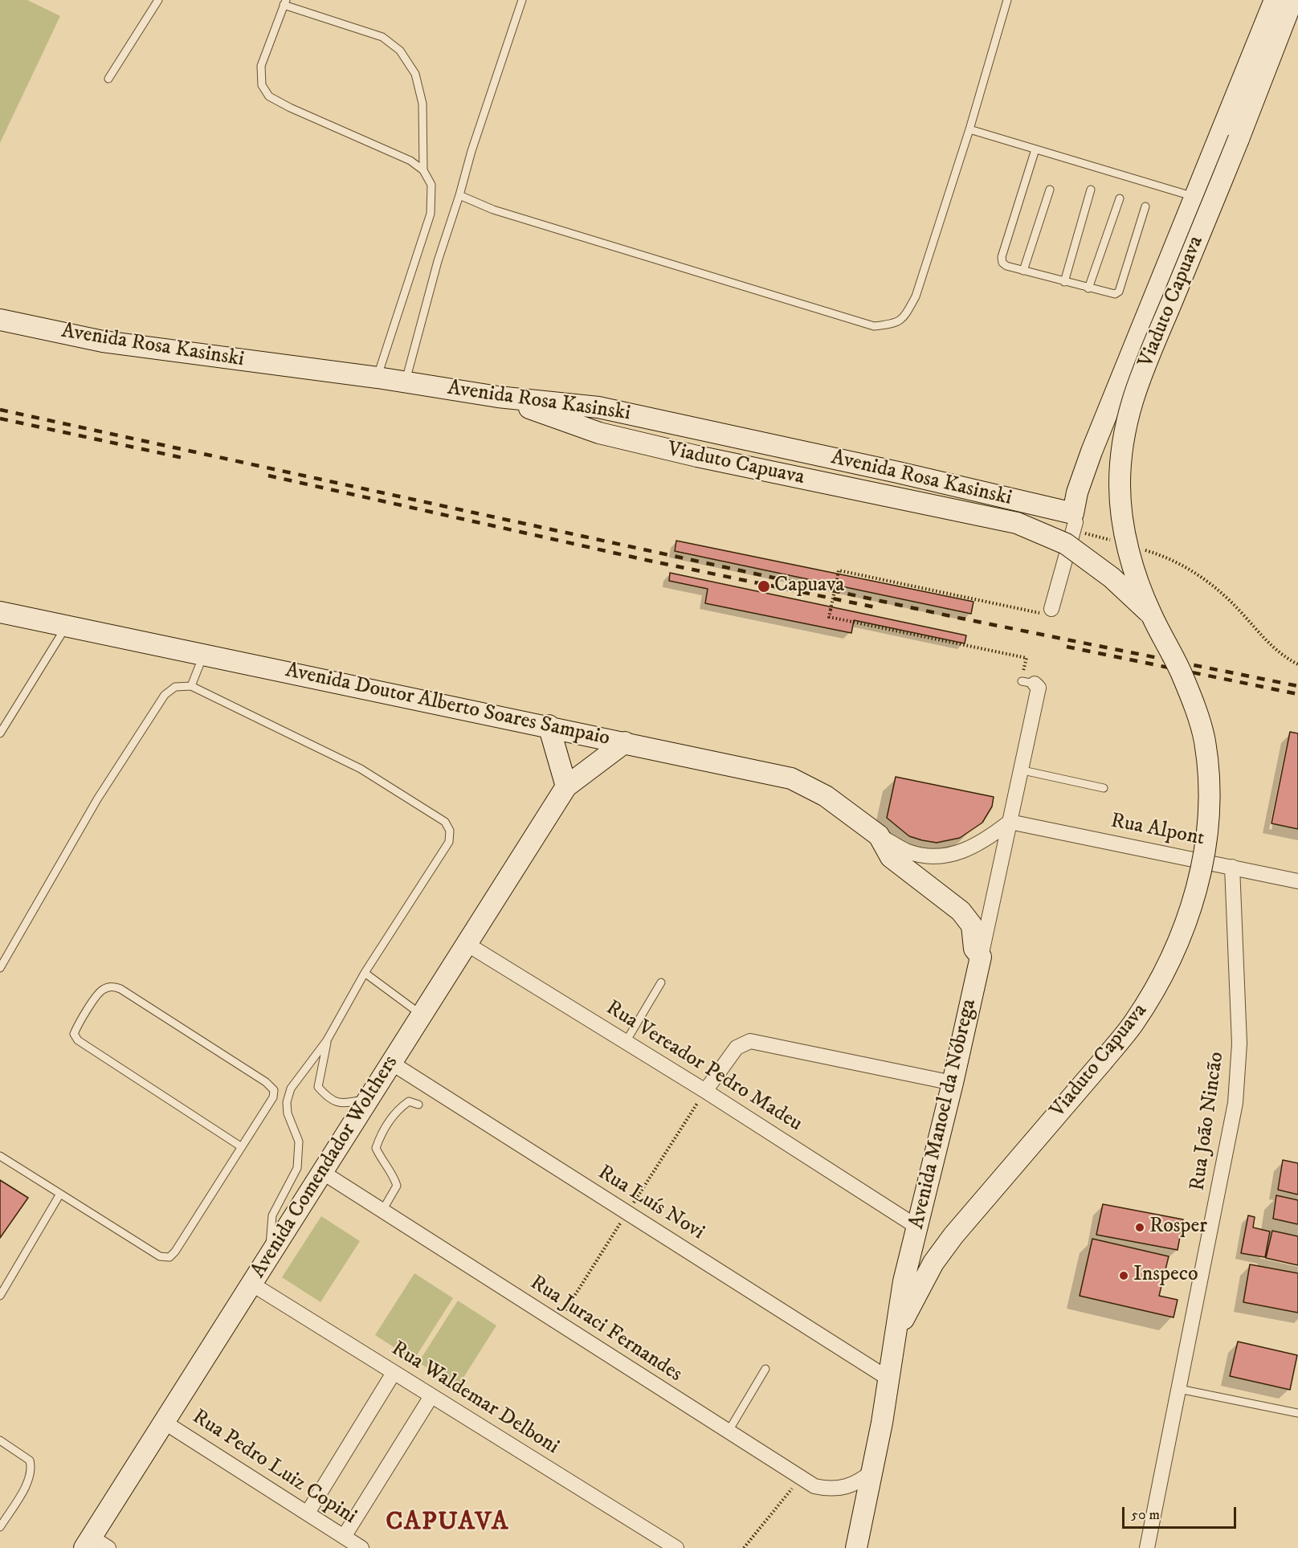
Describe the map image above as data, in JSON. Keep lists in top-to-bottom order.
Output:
{
  "streets": {
    "main road": [
      "Viaduto Capuava",
      "Avenida Rosa Kasinski",
      "Avenida Doutor Alberto Soares Sampaio",
      "Avenida Manoel da Nóbrega",
      "Avenida Comendador Wolthers"
    ],
    "street": [
      "Rua Alpont",
      "Rua Vereador Pedro Madeu",
      "Rua João Nincão",
      "Rua Luís Novi",
      "Rua Juraci Fernandes",
      "Rua Waldemar Delboni",
      "Rua Pedro Luiz Copini"
    ]
  },
  "crossings": [
    ["Viaduto Capuava", "Avenida Rosa Kasinski"],
    ["Viaduto Capuava", "Avenida Manoel da Nóbrega"],
    ["Avenida Doutor Alberto Soares Sampaio", "Rua Alpont"],
    ["Avenida Doutor Alberto Soares Sampaio", "Avenida Manoel da Nóbrega"],
    ["Avenida Doutor Alberto Soares Sampaio", "Avenida Comendador Wolthers"],
    ["Rua Alpont", "Avenida Manoel da Nóbrega"],
    ["Rua Alpont", "Rua João Nincão"],
    ["Rua Vereador Pedro Madeu", "Avenida Manoel da Nóbrega"],
    ["Rua Vereador Pedro Madeu", "Avenida Comendador Wolthers"],
    ["Avenida Manoel da Nóbrega", "Rua Luís Novi"],
    ["Avenida Manoel da Nóbrega", "Rua Juraci Fernandes"],
    ["Avenida Comendador Wolthers", "Rua Luís Novi"],
    ["Avenida Comendador Wolthers", "Rua Juraci Fernandes"],
    ["Avenida Comendador Wolthers", "Rua Waldemar Delboni"],
    ["Avenida Comendador Wolthers", "Rua Pedro Luiz Copini"]
  ],
  "districts": ["CAPUAVA"],
  "places": ["Capuava", "Rosper", "Inspeco"],
  "scale_bar": "50 m"
}
